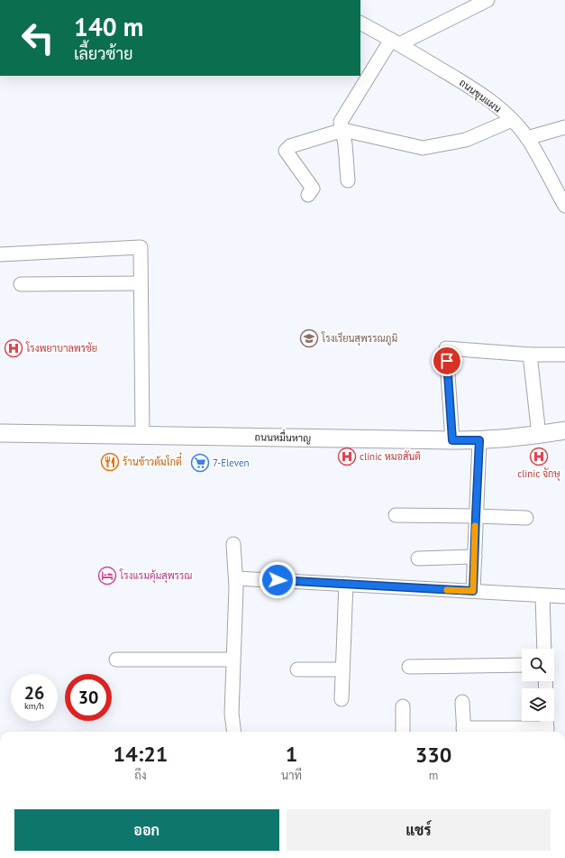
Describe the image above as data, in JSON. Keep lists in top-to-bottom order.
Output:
{
  "streets": {
    "main road": ["ถนนหมื่นหาญ"],
    "street": ["ถนนขุนแผน"]
  },
  "places": {
    "school or university": ["โรงเรียนสุพรรณภูมิ"],
    "hospital": ["โรงพยาบาลพรชัย", "clinic หมอสันติ", "clinic จักษุ"],
    "restaurant": ["ร้านข้าวต้มโกตี๋"],
    "supermarket": ["7-Eleven"],
    "hotel": ["โรงแรมคุ้มสุพรรณ"]
  },
  "page": {
    "turn": ["140 m", "เลี้ยวซ้าย"],
    "speed": "26 km/h",
    "limit": "30",
    "eta": [
      "14:21",
      "ถึง",
      "1",
      "นาที",
      "330",
      "m"
    ],
    "buttons": ["ออก", "แชร์"]
  }
}
